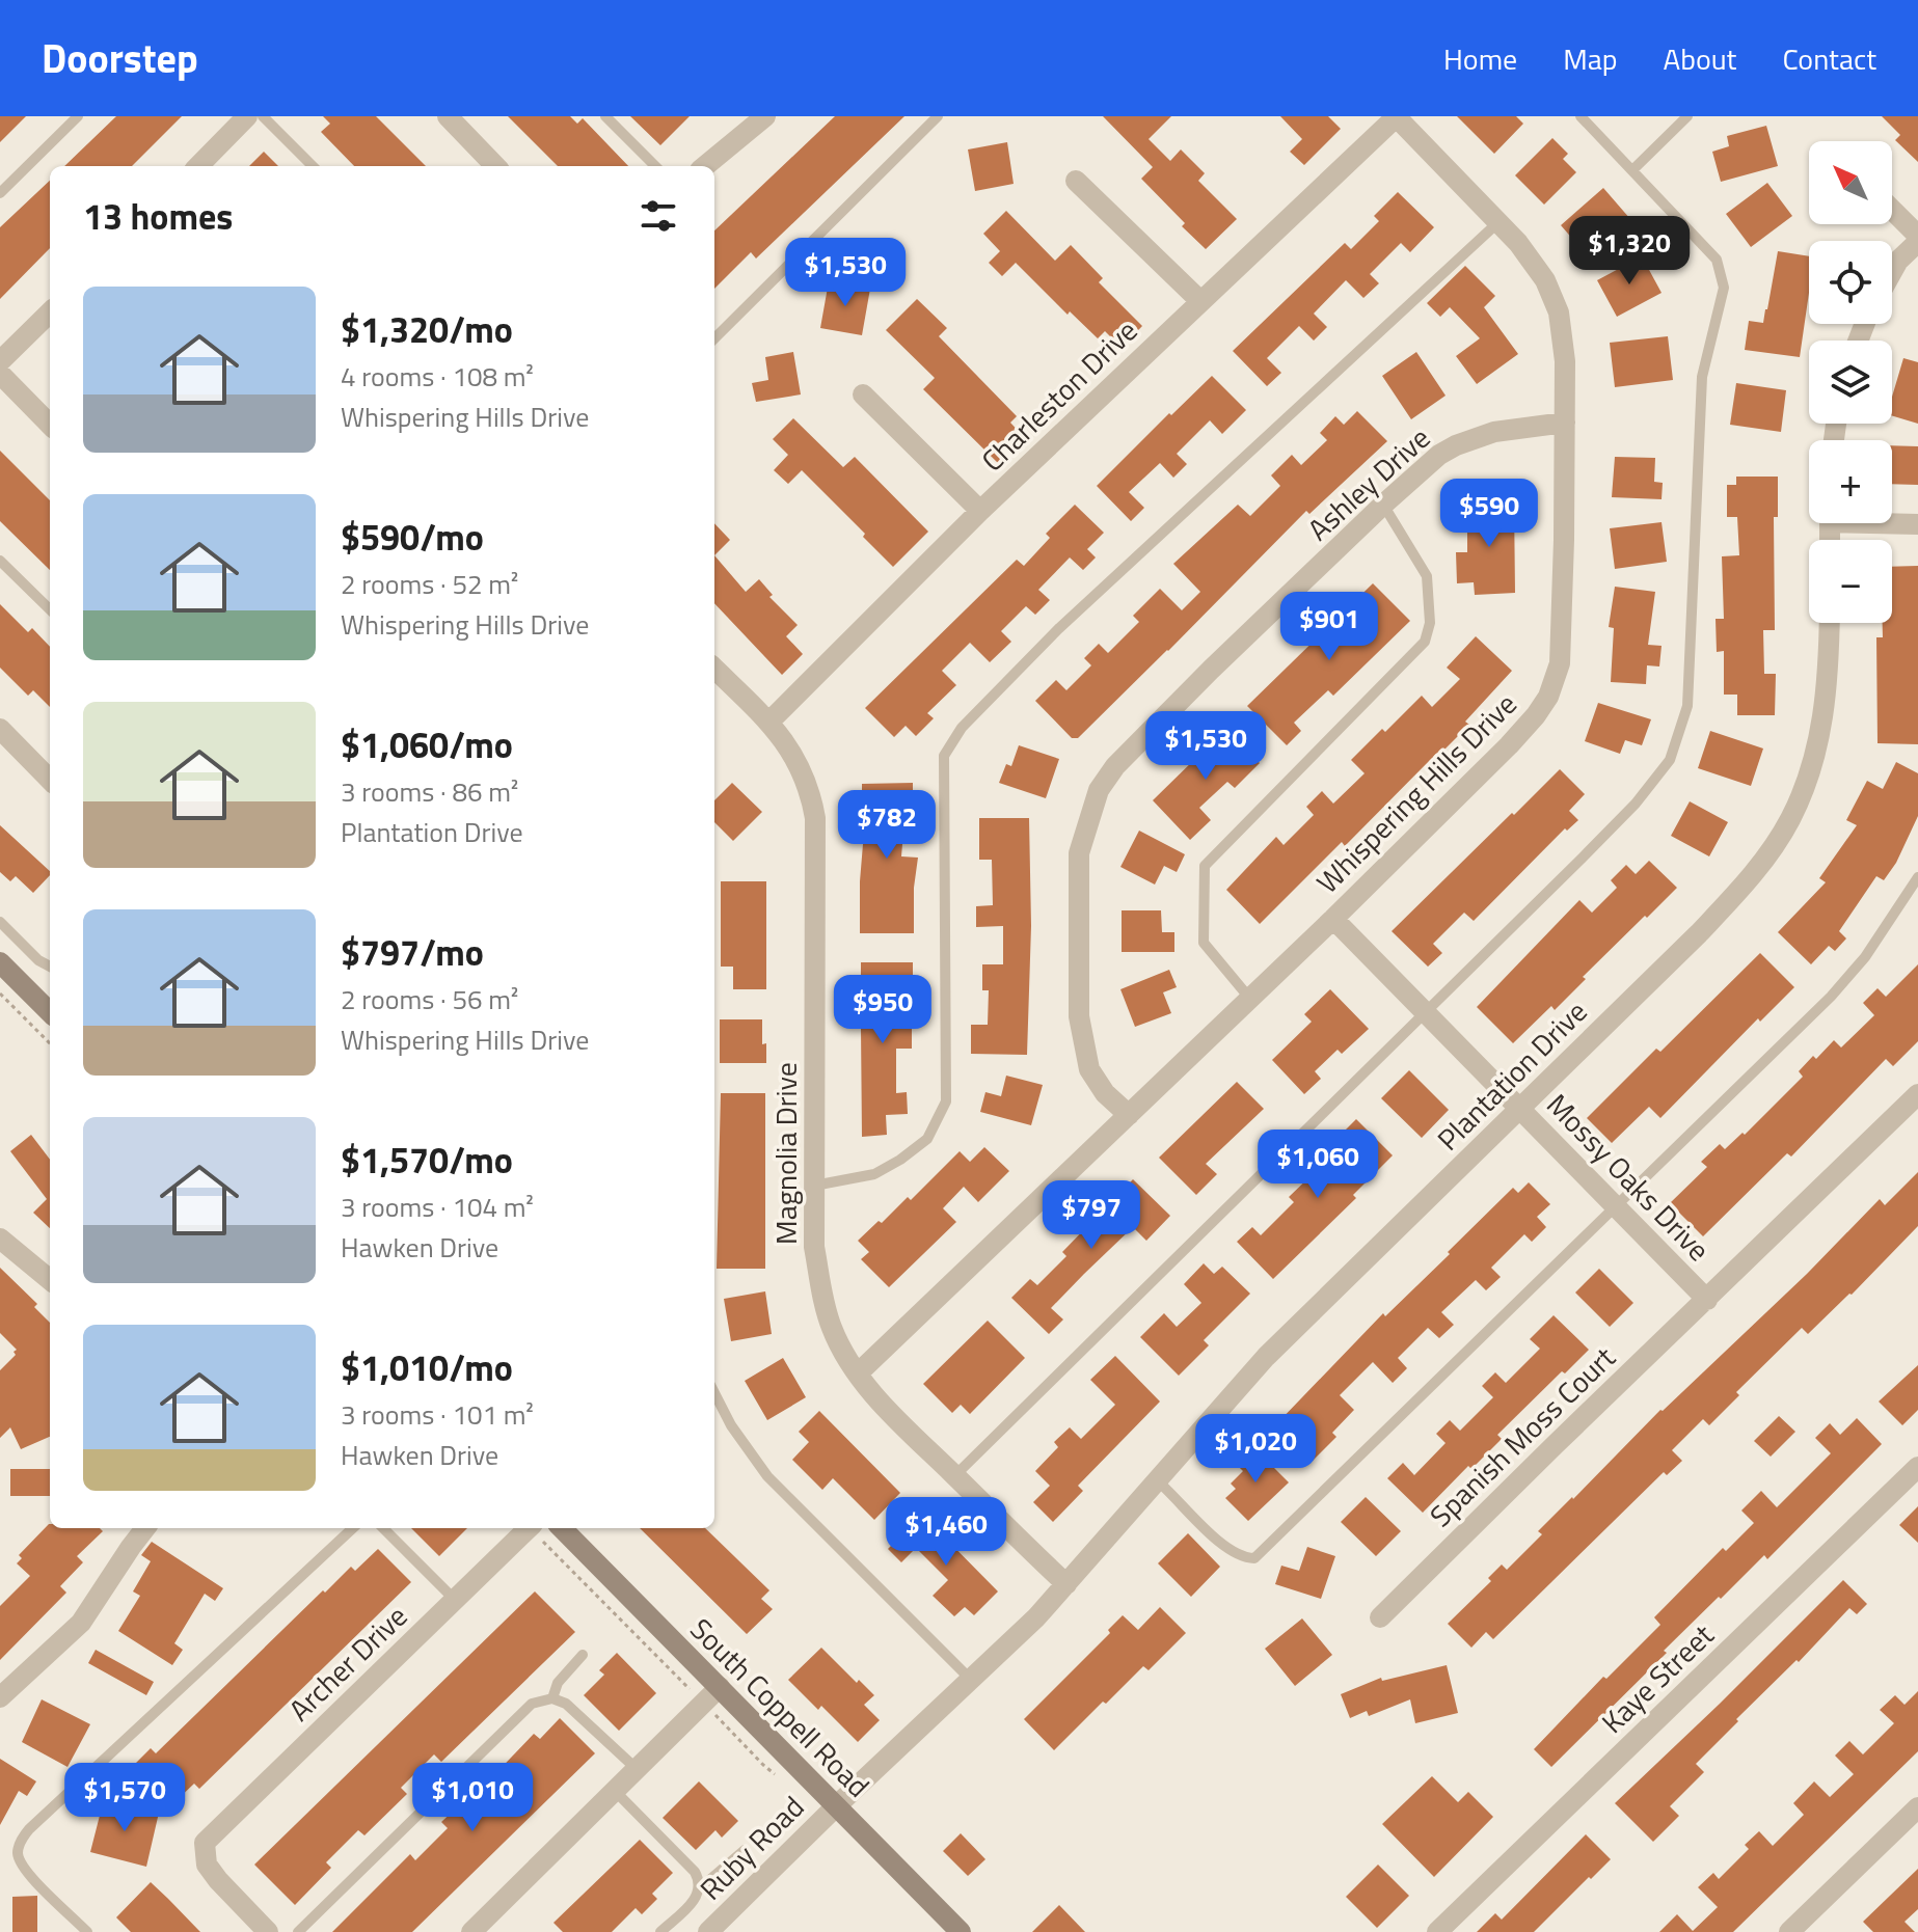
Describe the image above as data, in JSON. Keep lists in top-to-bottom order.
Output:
{
  "streets": {
    "street": [
      "Charleston Drive",
      "Ashley Drive",
      "Whispering Hills Drive",
      "Plantation Drive",
      "Magnolia Drive",
      "Mossy Oaks Drive",
      "Spanish Moss Court",
      "Archer Drive",
      "Kaye Street",
      "South Coppell Road",
      "Ruby Road"
    ]
  },
  "crossings": [
    ["Charleston Drive", "Whispering Hills Drive"],
    ["Charleston Drive", "Magnolia Drive"],
    ["Ashley Drive", "Whispering Hills Drive"],
    ["Whispering Hills Drive", "Magnolia Drive"],
    ["Whispering Hills Drive", "Mossy Oaks Drive"],
    ["Plantation Drive", "Magnolia Drive"],
    ["Plantation Drive", "Mossy Oaks Drive"],
    ["Plantation Drive", "South Coppell Road"],
    ["Plantation Drive", "Ruby Road"],
    ["Mossy Oaks Drive", "Spanish Moss Court"],
    ["South Coppell Road", "Ruby Road"]
  ],
  "north": "top left",
  "page": {
    "header": "Doorstep",
    "nav": [
      "Home",
      "Map",
      "About",
      "Contact"
    ],
    "map_buttons": ["+", "−"],
    "heading": "13 homes",
    "price": [
      "$1,320",
      "$1,530",
      "$590",
      "$901",
      "$1,530",
      "$782",
      "$950",
      "$1,060",
      "$797",
      "$1,020",
      "$1,460",
      "$1,570",
      "$1,010"
    ],
    "list": [
      {
        "name": "$1,320/mo",
        "note": "4 rooms · 108 m² · Whispering Hills Drive"
      },
      {
        "name": "$590/mo",
        "note": "2 rooms · 52 m² · Whispering Hills Drive"
      },
      {
        "name": "$1,060/mo",
        "note": "3 rooms · 86 m² · Plantation Drive"
      },
      {
        "name": "$797/mo",
        "note": "2 rooms · 56 m² · Whispering Hills Drive"
      },
      {
        "name": "$1,570/mo",
        "note": "3 rooms · 104 m² · Hawken Drive"
      },
      {
        "name": "$1,010/mo",
        "note": "3 rooms · 101 m² · Hawken Drive"
      }
    ]
  }
}
